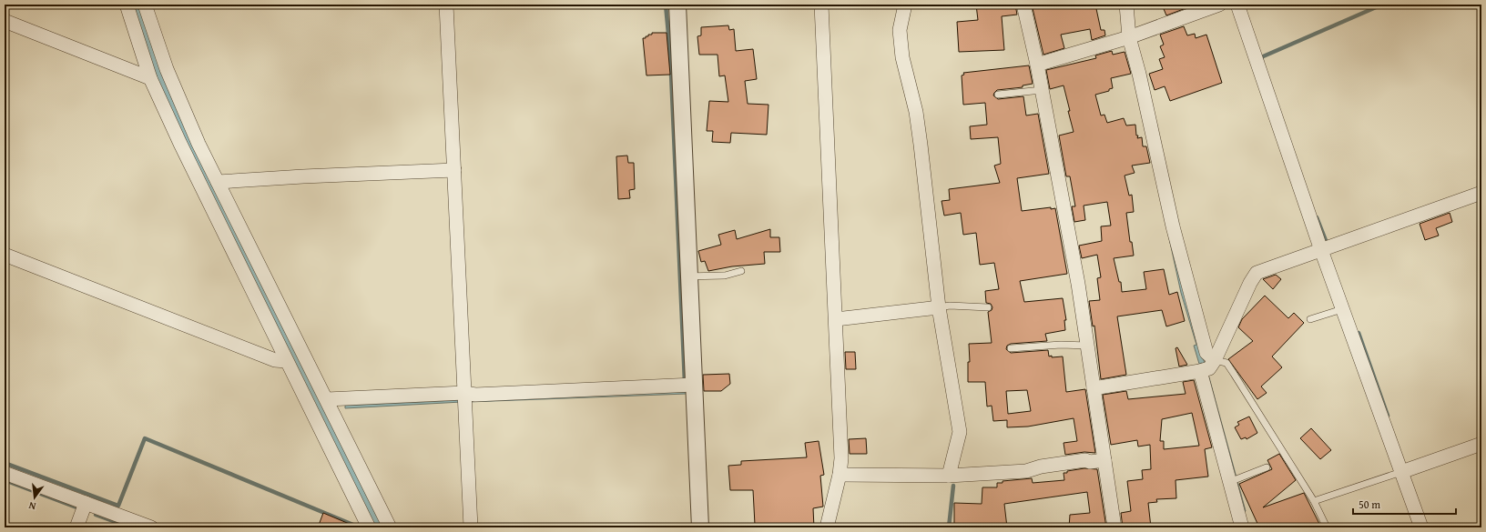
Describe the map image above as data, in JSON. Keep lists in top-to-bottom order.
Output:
{
  "scale_bar": "50 m",
  "north": "bottom"
}
